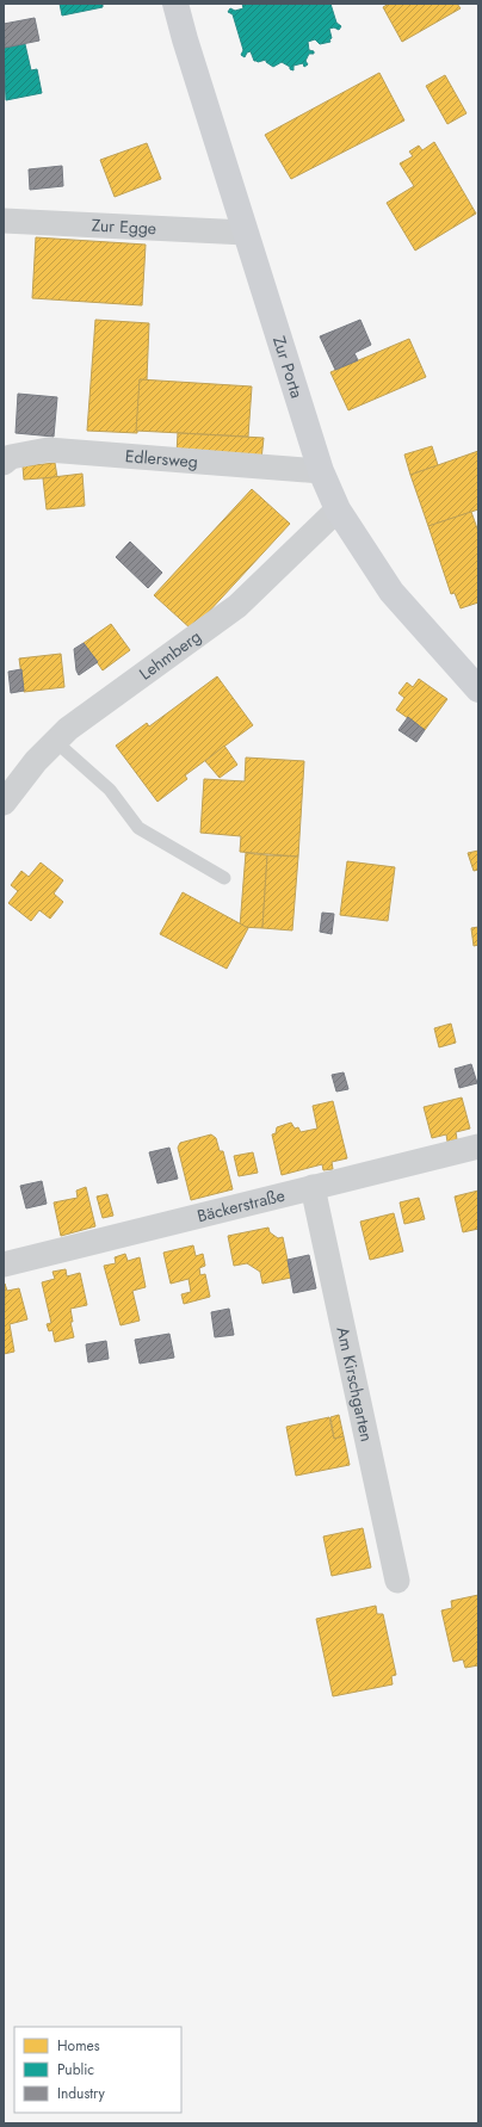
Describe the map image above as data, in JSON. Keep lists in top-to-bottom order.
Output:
{
  "streets": {
    "main road": ["Zur Porta"],
    "street": [
      "Zur Egge",
      "Edlersweg",
      "Lehmberg",
      "Bäckerstraße",
      "Am Kirschgarten"
    ]
  },
  "crossings": [
    ["Zur Egge", "Zur Porta"],
    ["Zur Porta", "Edlersweg"],
    ["Zur Porta", "Lehmberg"],
    ["Bäckerstraße", "Am Kirschgarten"]
  ],
  "legend": ["Homes", "Public", "Industry"]
}
